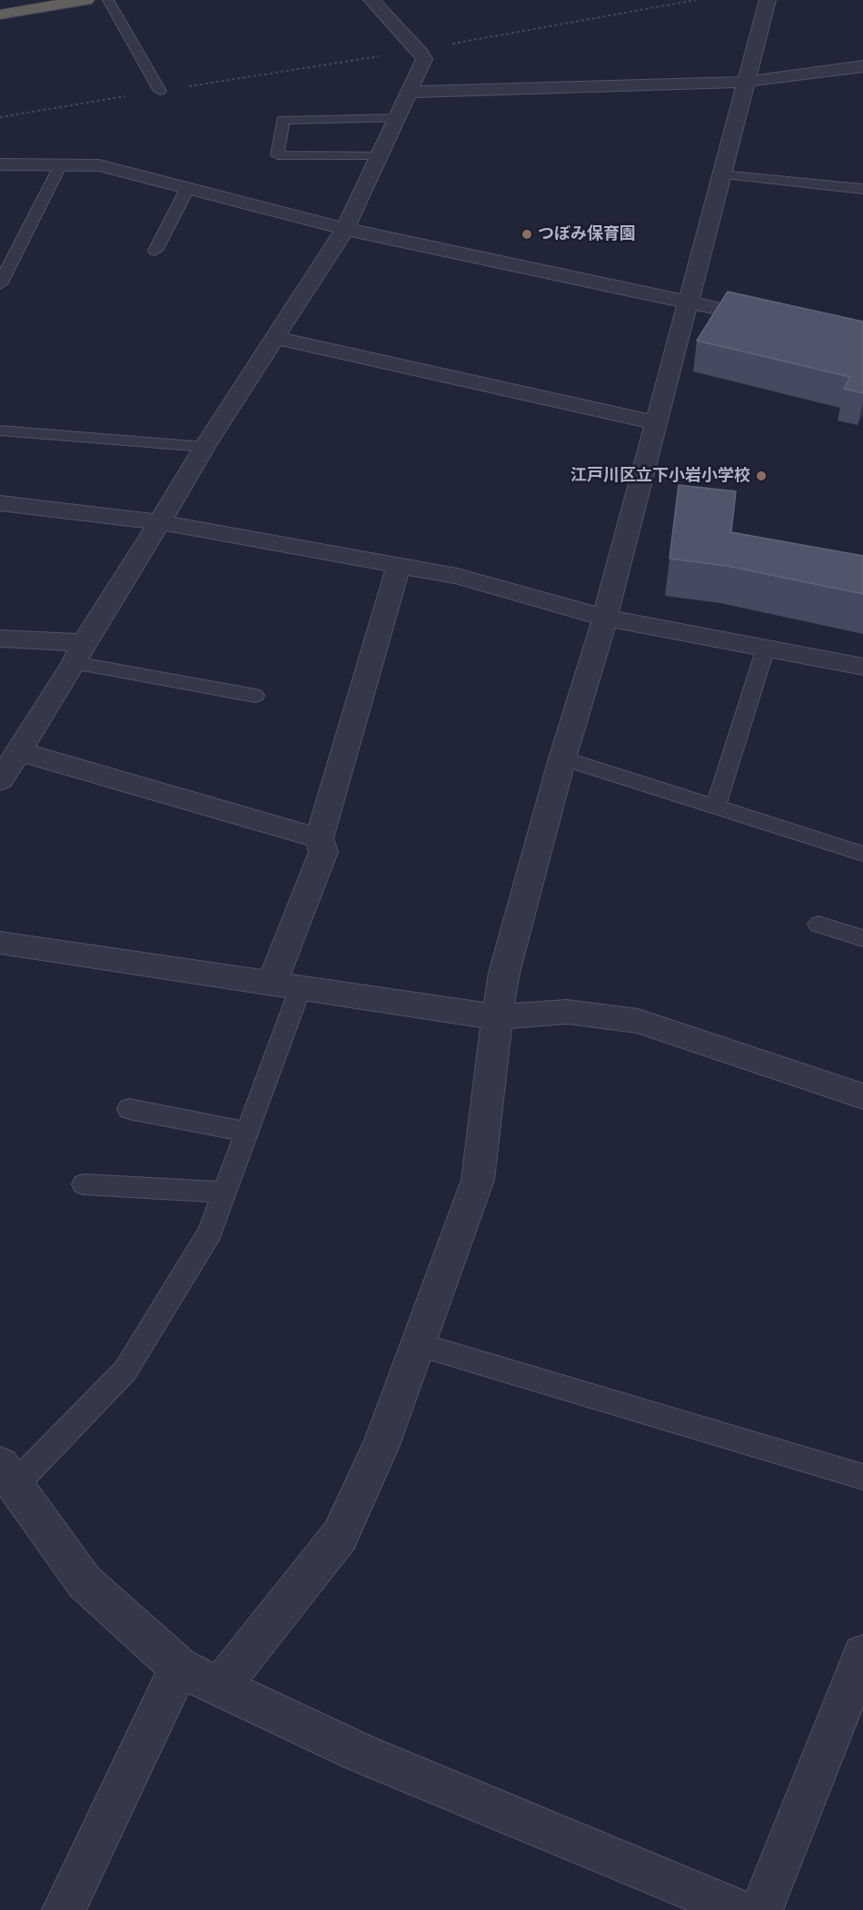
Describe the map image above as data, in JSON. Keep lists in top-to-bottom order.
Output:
{
  "places": ["つぼみ保育園", "江戸川区立下小岩小学校"]
}
